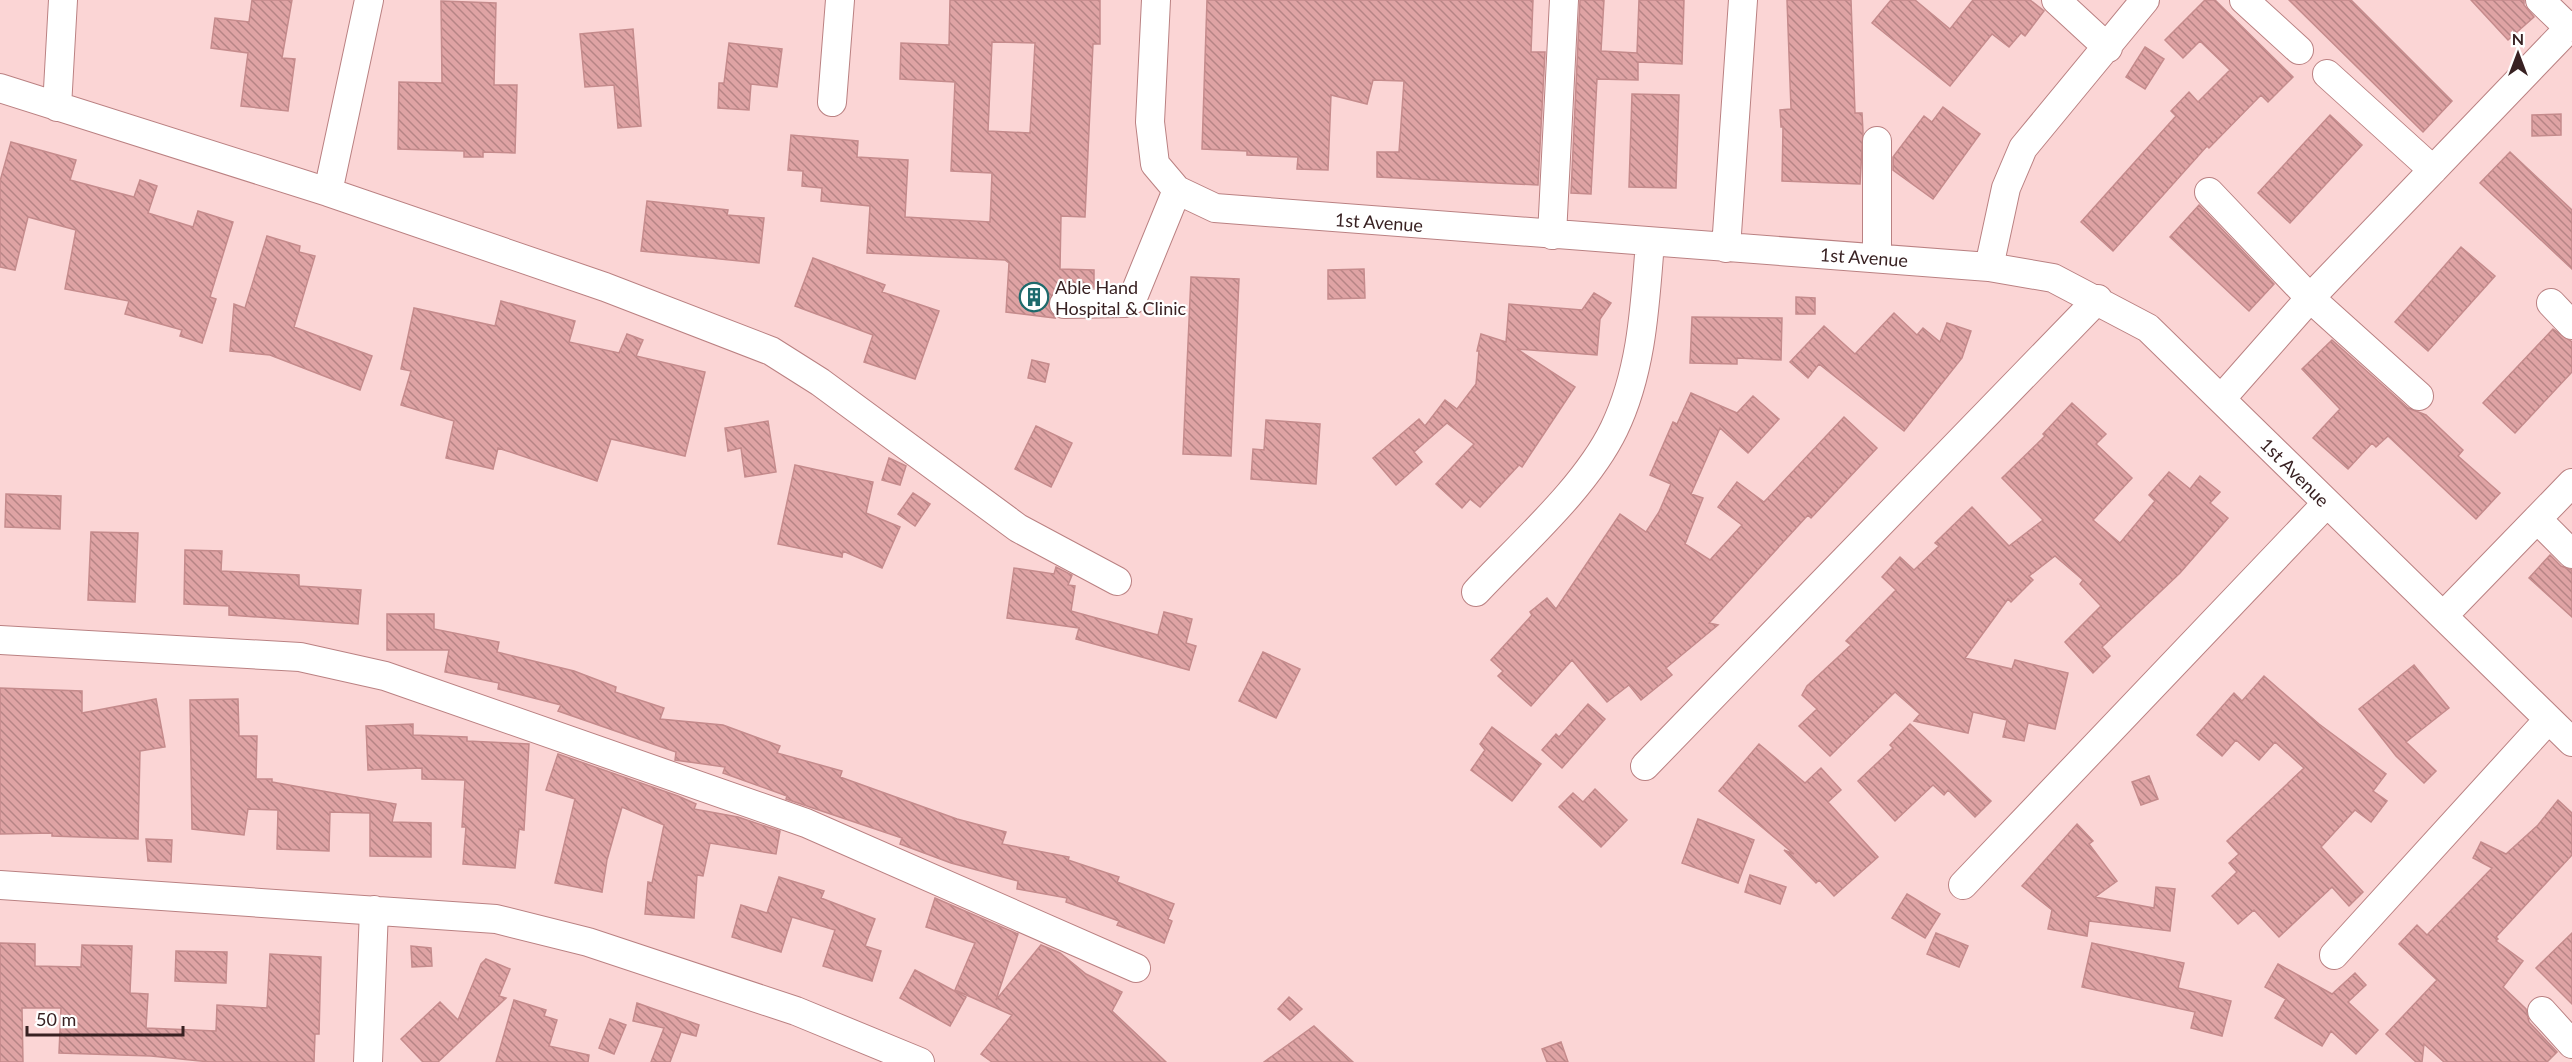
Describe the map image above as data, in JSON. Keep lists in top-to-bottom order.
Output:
{
  "streets": {
    "street": ["1st Avenue"]
  },
  "places": {
    "building": ["Able Hand Hospital & Clinic"]
  },
  "scale_bar": "50 m",
  "north": "top"
}
